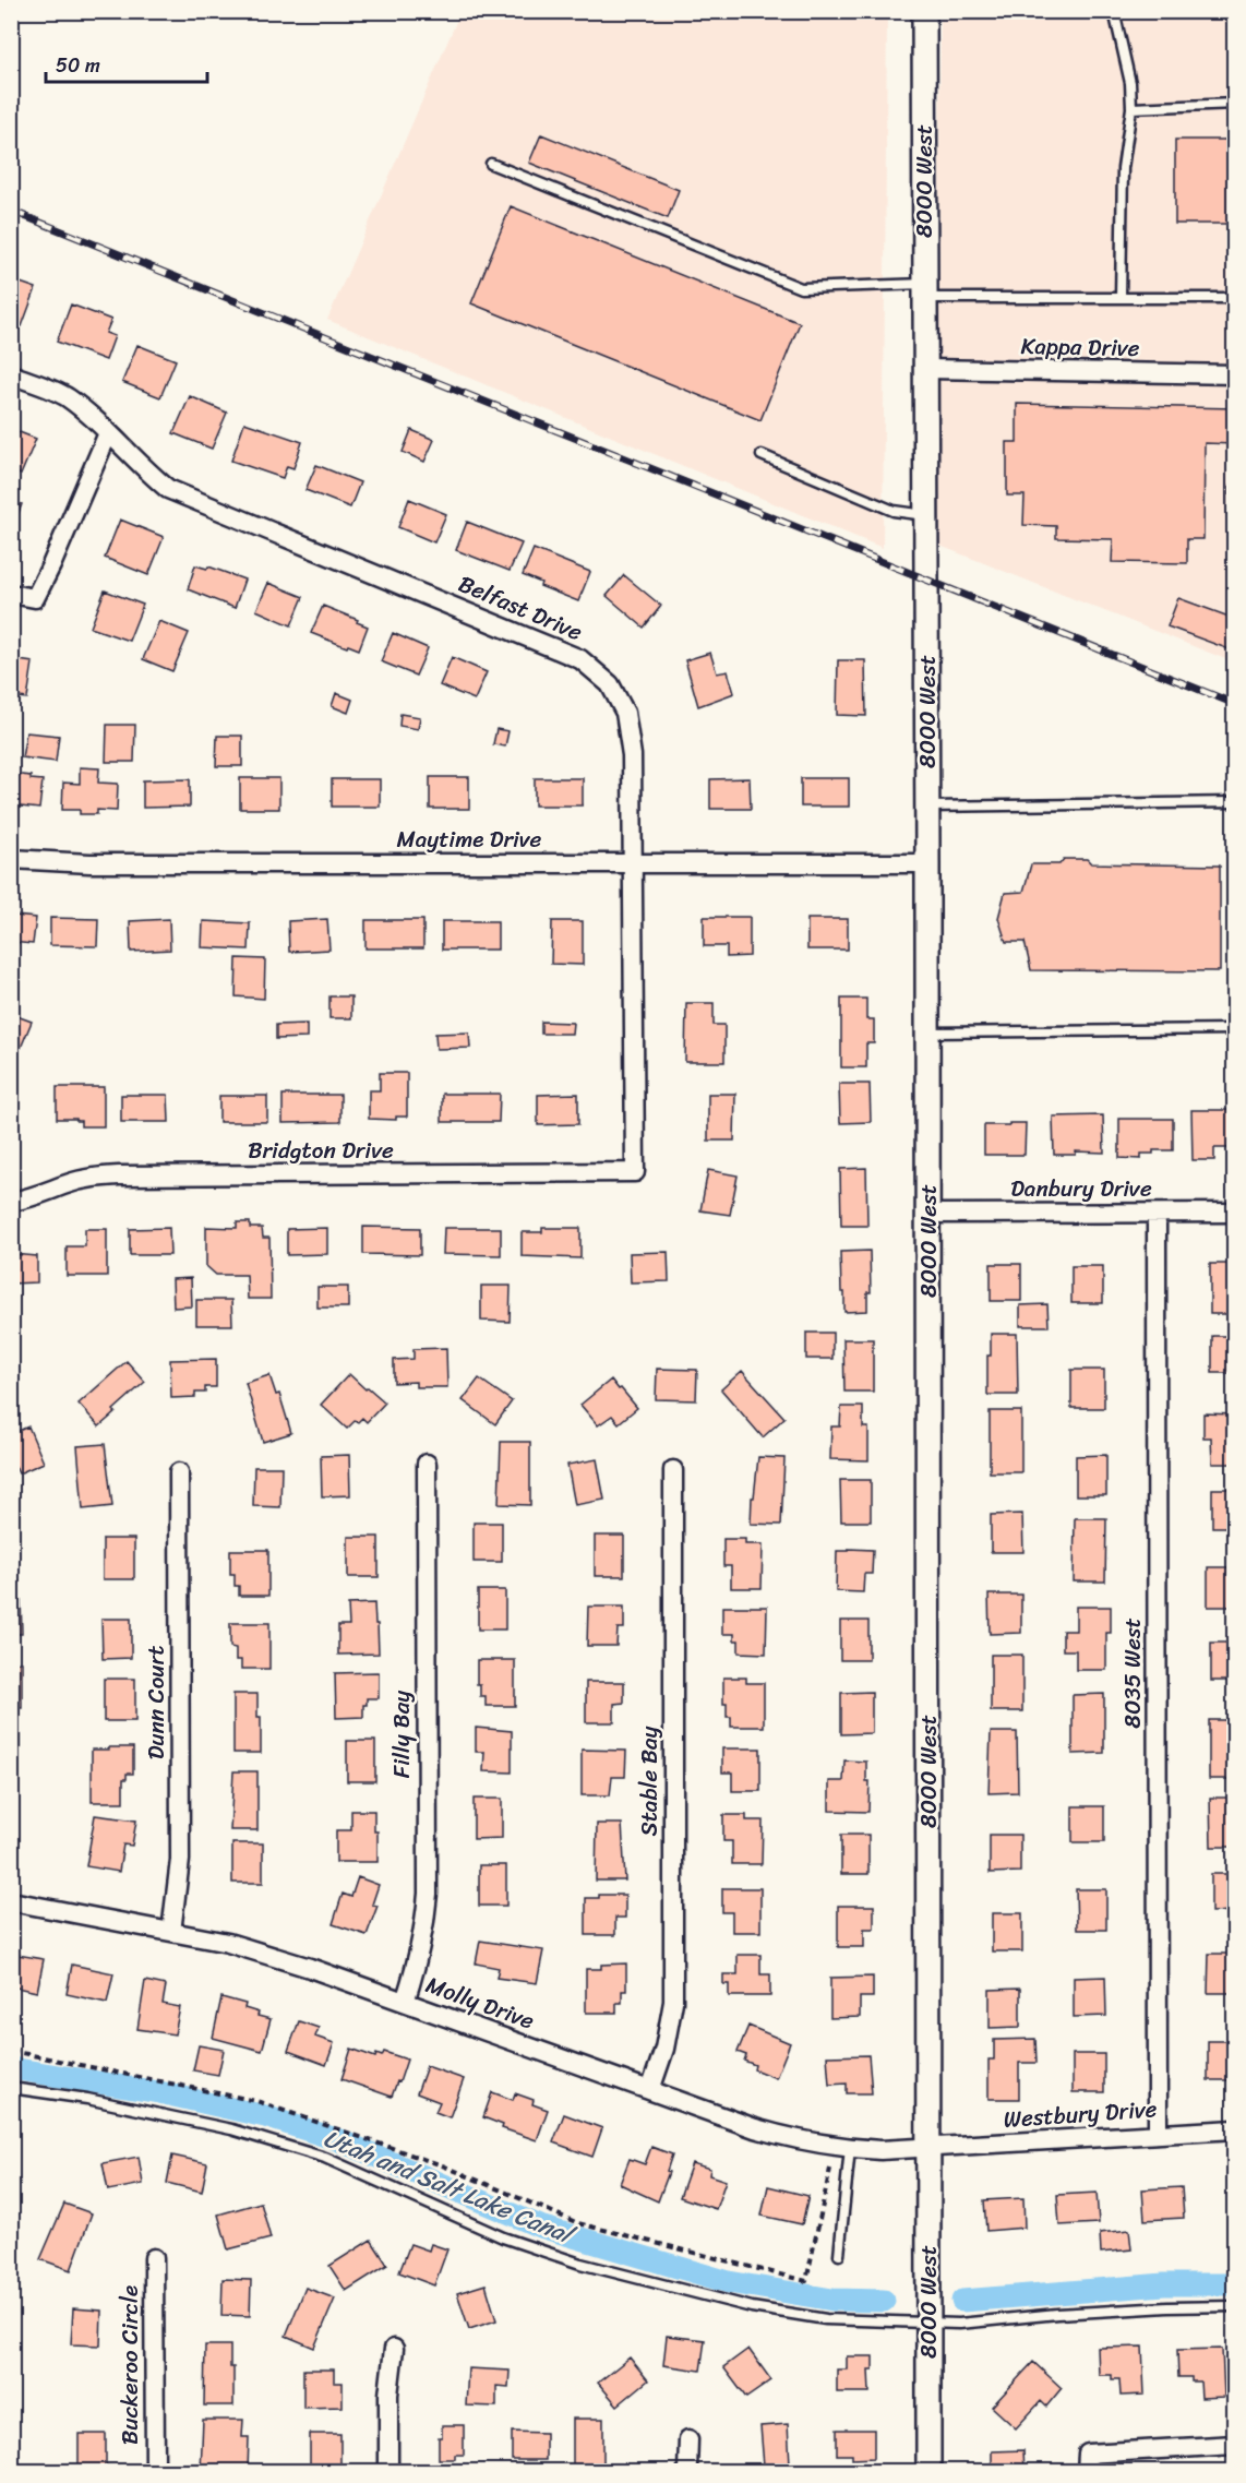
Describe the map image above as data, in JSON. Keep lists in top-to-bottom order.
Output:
{
  "streets": {
    "street": [
      "8000 West",
      "Kappa Drive",
      "Belfast Drive",
      "Maytime Drive",
      "Bridgton Drive",
      "Danbury Drive",
      "8035 West",
      "Dunn Court",
      "Filly Bay",
      "Stable Bay",
      "Molly Drive",
      "Westbury Drive",
      "Buckeroo Circle"
    ]
  },
  "crossings": [
    ["8000 West", "Kappa Drive"],
    ["8000 West", "Maytime Drive"],
    ["8000 West", "Danbury Drive"],
    ["8000 West", "Molly Drive"],
    ["8000 West", "Westbury Drive"],
    ["Belfast Drive", "Maytime Drive"],
    ["Belfast Drive", "Bridgton Drive"],
    ["Danbury Drive", "8035 West"],
    ["8035 West", "Westbury Drive"],
    ["Dunn Court", "Molly Drive"],
    ["Filly Bay", "Molly Drive"],
    ["Stable Bay", "Molly Drive"],
    ["Molly Drive", "Westbury Drive"]
  ],
  "water": ["Utah and Salt Lake Canal"],
  "scale_bar": "50 m"
}
